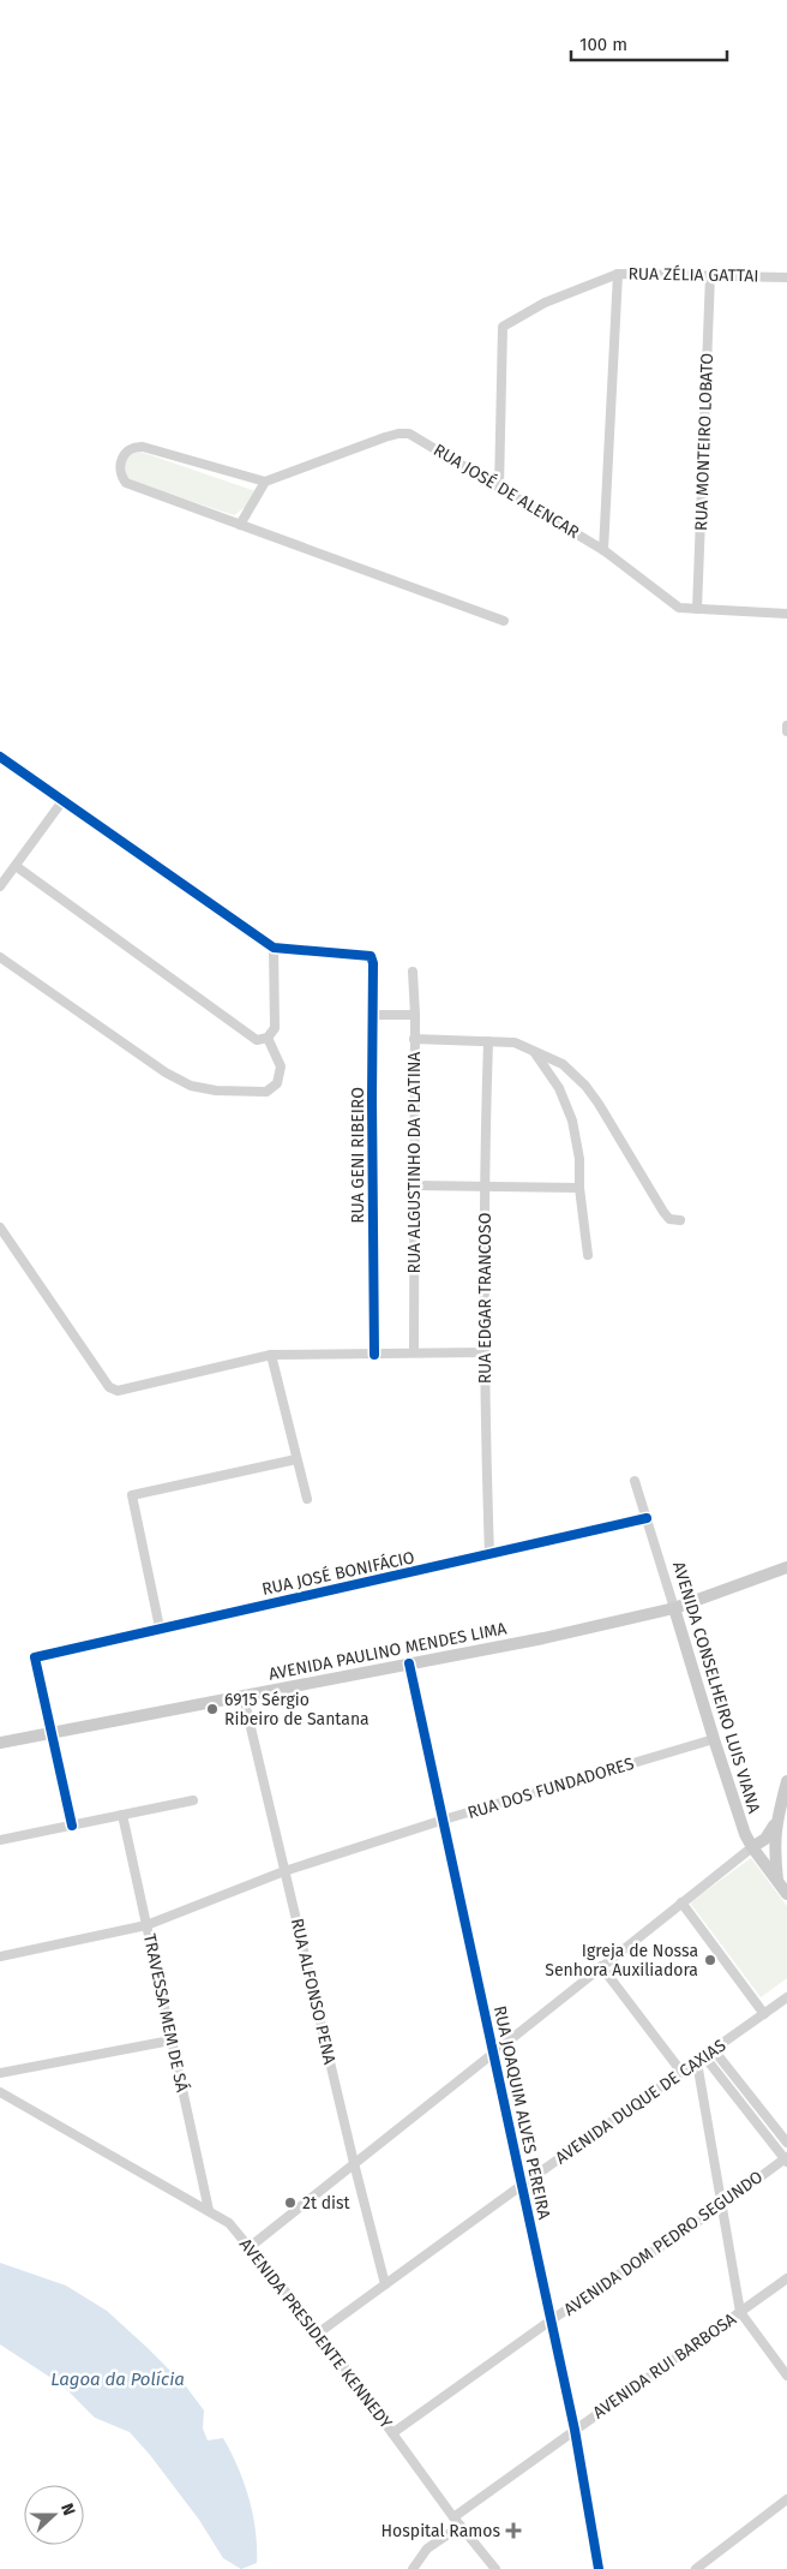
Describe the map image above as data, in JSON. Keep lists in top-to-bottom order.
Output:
{
  "streets": {
    "main road": ["AVENIDA PAULINO MENDES LIMA", "AVENIDA CONSELHEIRO LUIS VIANA"],
    "street": [
      "RUA ZÉLIA GATTAI",
      "RUA MONTEIRO LOBATO",
      "RUA JOSÉ DE ALENCAR",
      "RUA GENI RIBEIRO",
      "RUA ALGUSTINHO DA PLATINA",
      "RUA EDGAR TRANCOSO",
      "RUA JOSÉ BONIFÁCIO",
      "RUA DOS FUNDADORES",
      "RUA ALFONSO PENA",
      "TRAVESSA MEM DE SÁ",
      "AVENIDA DUQUE DE CAXIAS",
      "RUA JOAQUIM ALVES PEREIRA",
      "AVENIDA DOM PEDRO SEGUNDO",
      "AVENIDA PRESIDENTE KENNEDY",
      "AVENIDA RUI BARBOSA"
    ]
  },
  "crossings": [
    ["RUA ZÉLIA GATTAI", "RUA MONTEIRO LOBATO"],
    ["RUA ZÉLIA GATTAI", "RUA JOSÉ DE ALENCAR"],
    ["RUA MONTEIRO LOBATO", "RUA JOSÉ DE ALENCAR"],
    ["RUA EDGAR TRANCOSO", "RUA JOSÉ BONIFÁCIO"],
    ["RUA JOSÉ BONIFÁCIO", "AVENIDA PAULINO MENDES LIMA"],
    ["RUA JOSÉ BONIFÁCIO", "AVENIDA CONSELHEIRO LUIS VIANA"],
    ["AVENIDA PAULINO MENDES LIMA", "AVENIDA CONSELHEIRO LUIS VIANA"],
    ["AVENIDA PAULINO MENDES LIMA", "RUA ALFONSO PENA"],
    ["AVENIDA PAULINO MENDES LIMA", "RUA JOAQUIM ALVES PEREIRA"],
    ["AVENIDA CONSELHEIRO LUIS VIANA", "RUA DOS FUNDADORES"],
    ["RUA DOS FUNDADORES", "RUA ALFONSO PENA"],
    ["RUA DOS FUNDADORES", "TRAVESSA MEM DE SÁ"],
    ["RUA DOS FUNDADORES", "RUA JOAQUIM ALVES PEREIRA"],
    ["RUA ALFONSO PENA", "AVENIDA DUQUE DE CAXIAS"],
    ["TRAVESSA MEM DE SÁ", "AVENIDA PRESIDENTE KENNEDY"],
    ["AVENIDA DUQUE DE CAXIAS", "RUA JOAQUIM ALVES PEREIRA"],
    ["AVENIDA DUQUE DE CAXIAS", "AVENIDA PRESIDENTE KENNEDY"],
    ["RUA JOAQUIM ALVES PEREIRA", "AVENIDA DOM PEDRO SEGUNDO"],
    ["RUA JOAQUIM ALVES PEREIRA", "AVENIDA RUI BARBOSA"],
    ["AVENIDA DOM PEDRO SEGUNDO", "AVENIDA PRESIDENTE KENNEDY"],
    ["AVENIDA PRESIDENTE KENNEDY", "AVENIDA RUI BARBOSA"]
  ],
  "water": ["Lagoa da Polícia"],
  "places": {
    "other": ["6915 Sérgio Ribeiro de Santana", "Igreja de Nossa Senhora Auxiliadora", "2t dist"],
    "health": ["Hospital Ramos"]
  },
  "scale_bar": "100 m",
  "north": "right"
}
